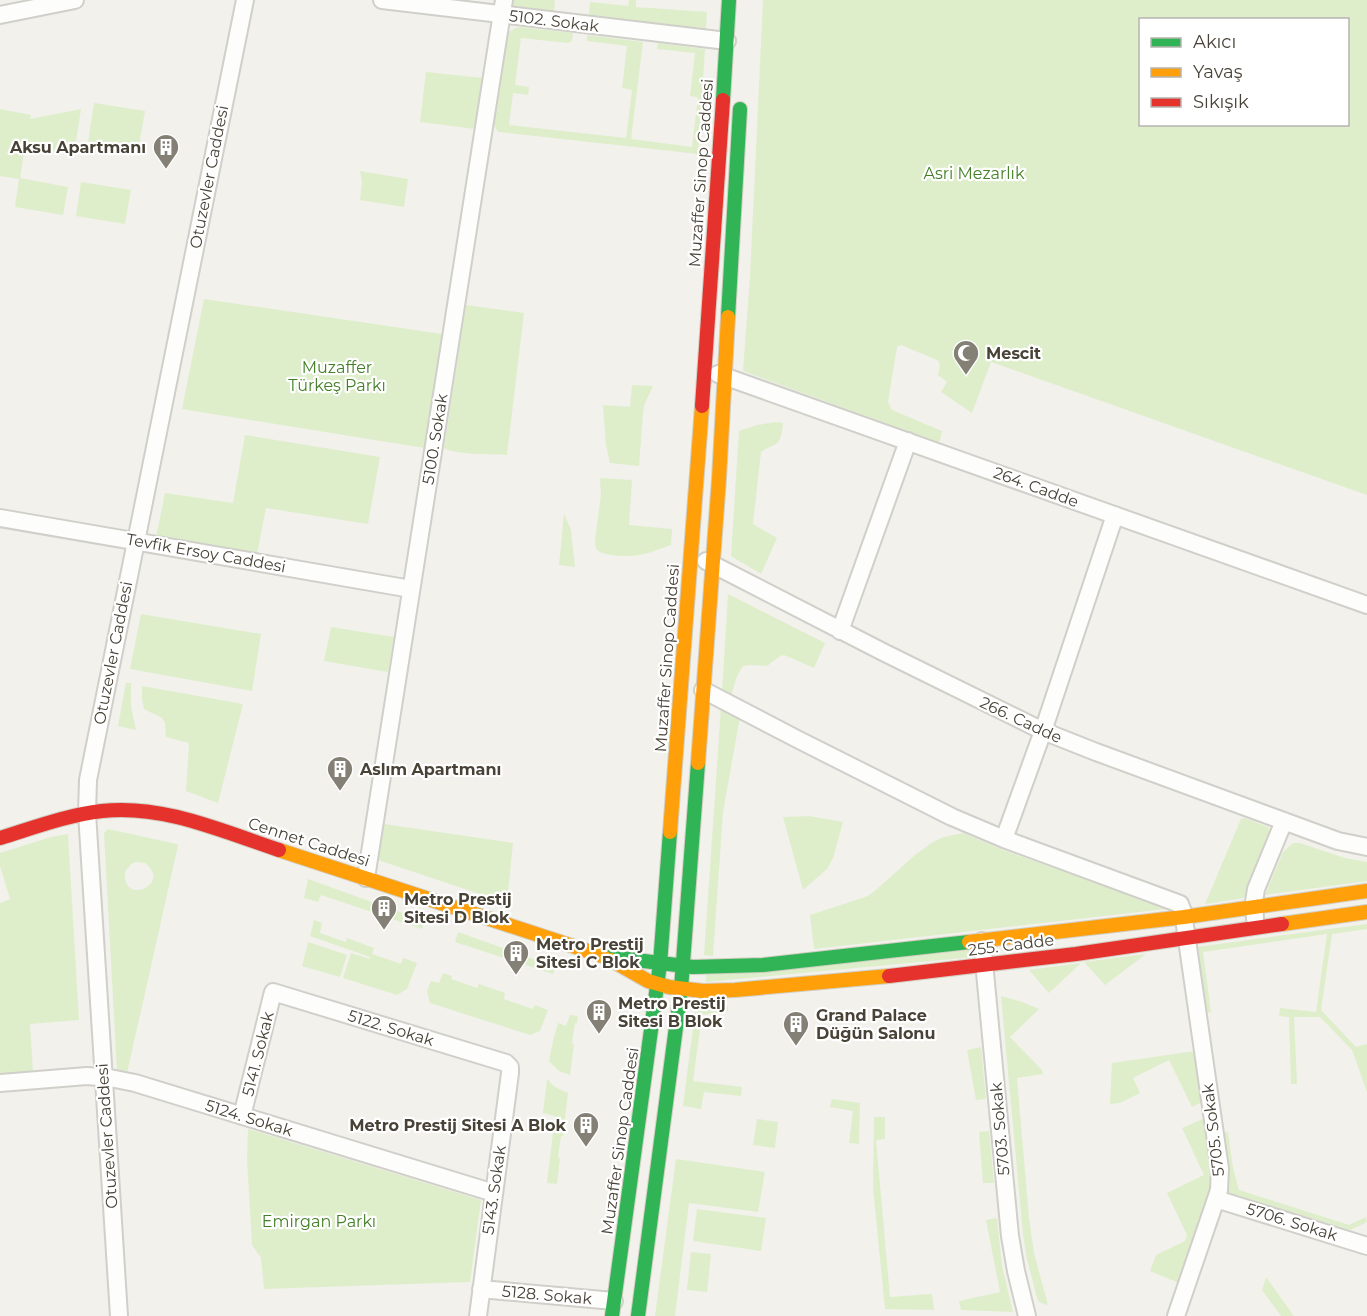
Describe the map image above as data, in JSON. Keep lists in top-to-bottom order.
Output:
{
  "streets": {
    "main road": ["Muzaffer Sinop Caddesi", "Cennet Caddesi", "255. Cadde"],
    "street": [
      "5102. Sokak",
      "Otuzevler Caddesi",
      "5100. Sokak",
      "264. Cadde",
      "Tevfik Ersoy Caddesi",
      "266. Cadde",
      "5122. Sokak",
      "5141. Sokak",
      "5124. Sokak",
      "5703. Sokak",
      "5705. Sokak",
      "5143. Sokak",
      "5706. Sokak",
      "5128. Sokak"
    ]
  },
  "crossings": [
    ["5102. Sokak", "Muzaffer Sinop Caddesi"],
    ["5102. Sokak", "5100. Sokak"],
    ["Muzaffer Sinop Caddesi", "264. Cadde"],
    ["Muzaffer Sinop Caddesi", "266. Cadde"],
    ["Muzaffer Sinop Caddesi", "Cennet Caddesi"],
    ["Muzaffer Sinop Caddesi", "255. Cadde"],
    ["Muzaffer Sinop Caddesi", "5128. Sokak"],
    ["Otuzevler Caddesi", "Tevfik Ersoy Caddesi"],
    ["Otuzevler Caddesi", "Cennet Caddesi"],
    ["Otuzevler Caddesi", "5124. Sokak"],
    ["5100. Sokak", "Tevfik Ersoy Caddesi"],
    ["5100. Sokak", "Cennet Caddesi"],
    ["Cennet Caddesi", "255. Cadde"],
    ["255. Cadde", "5703. Sokak"],
    ["255. Cadde", "5705. Sokak"],
    ["5122. Sokak", "5141. Sokak"],
    ["5122. Sokak", "5143. Sokak"],
    ["5141. Sokak", "5124. Sokak"],
    ["5124. Sokak", "5143. Sokak"],
    ["5705. Sokak", "5706. Sokak"],
    ["5143. Sokak", "5128. Sokak"]
  ],
  "parks": ["Asri Mezarlık", "Muzaffer Türkeş Parkı", "Emirgan Parkı"],
  "places": {
    "building": [
      "Aksu Apartmanı",
      "Aslım Apartmanı",
      "Metro Prestij Sitesi D Blok",
      "Metro Prestij Sitesi C Blok",
      "Metro Prestij Sitesi B Blok",
      "Grand Palace Düğün Salonu",
      "Metro Prestij Sitesi A Blok"
    ],
    "mosque": ["Mescit"]
  },
  "legend": ["Akıcı", "Yavaş", "Sıkışık"]
}
